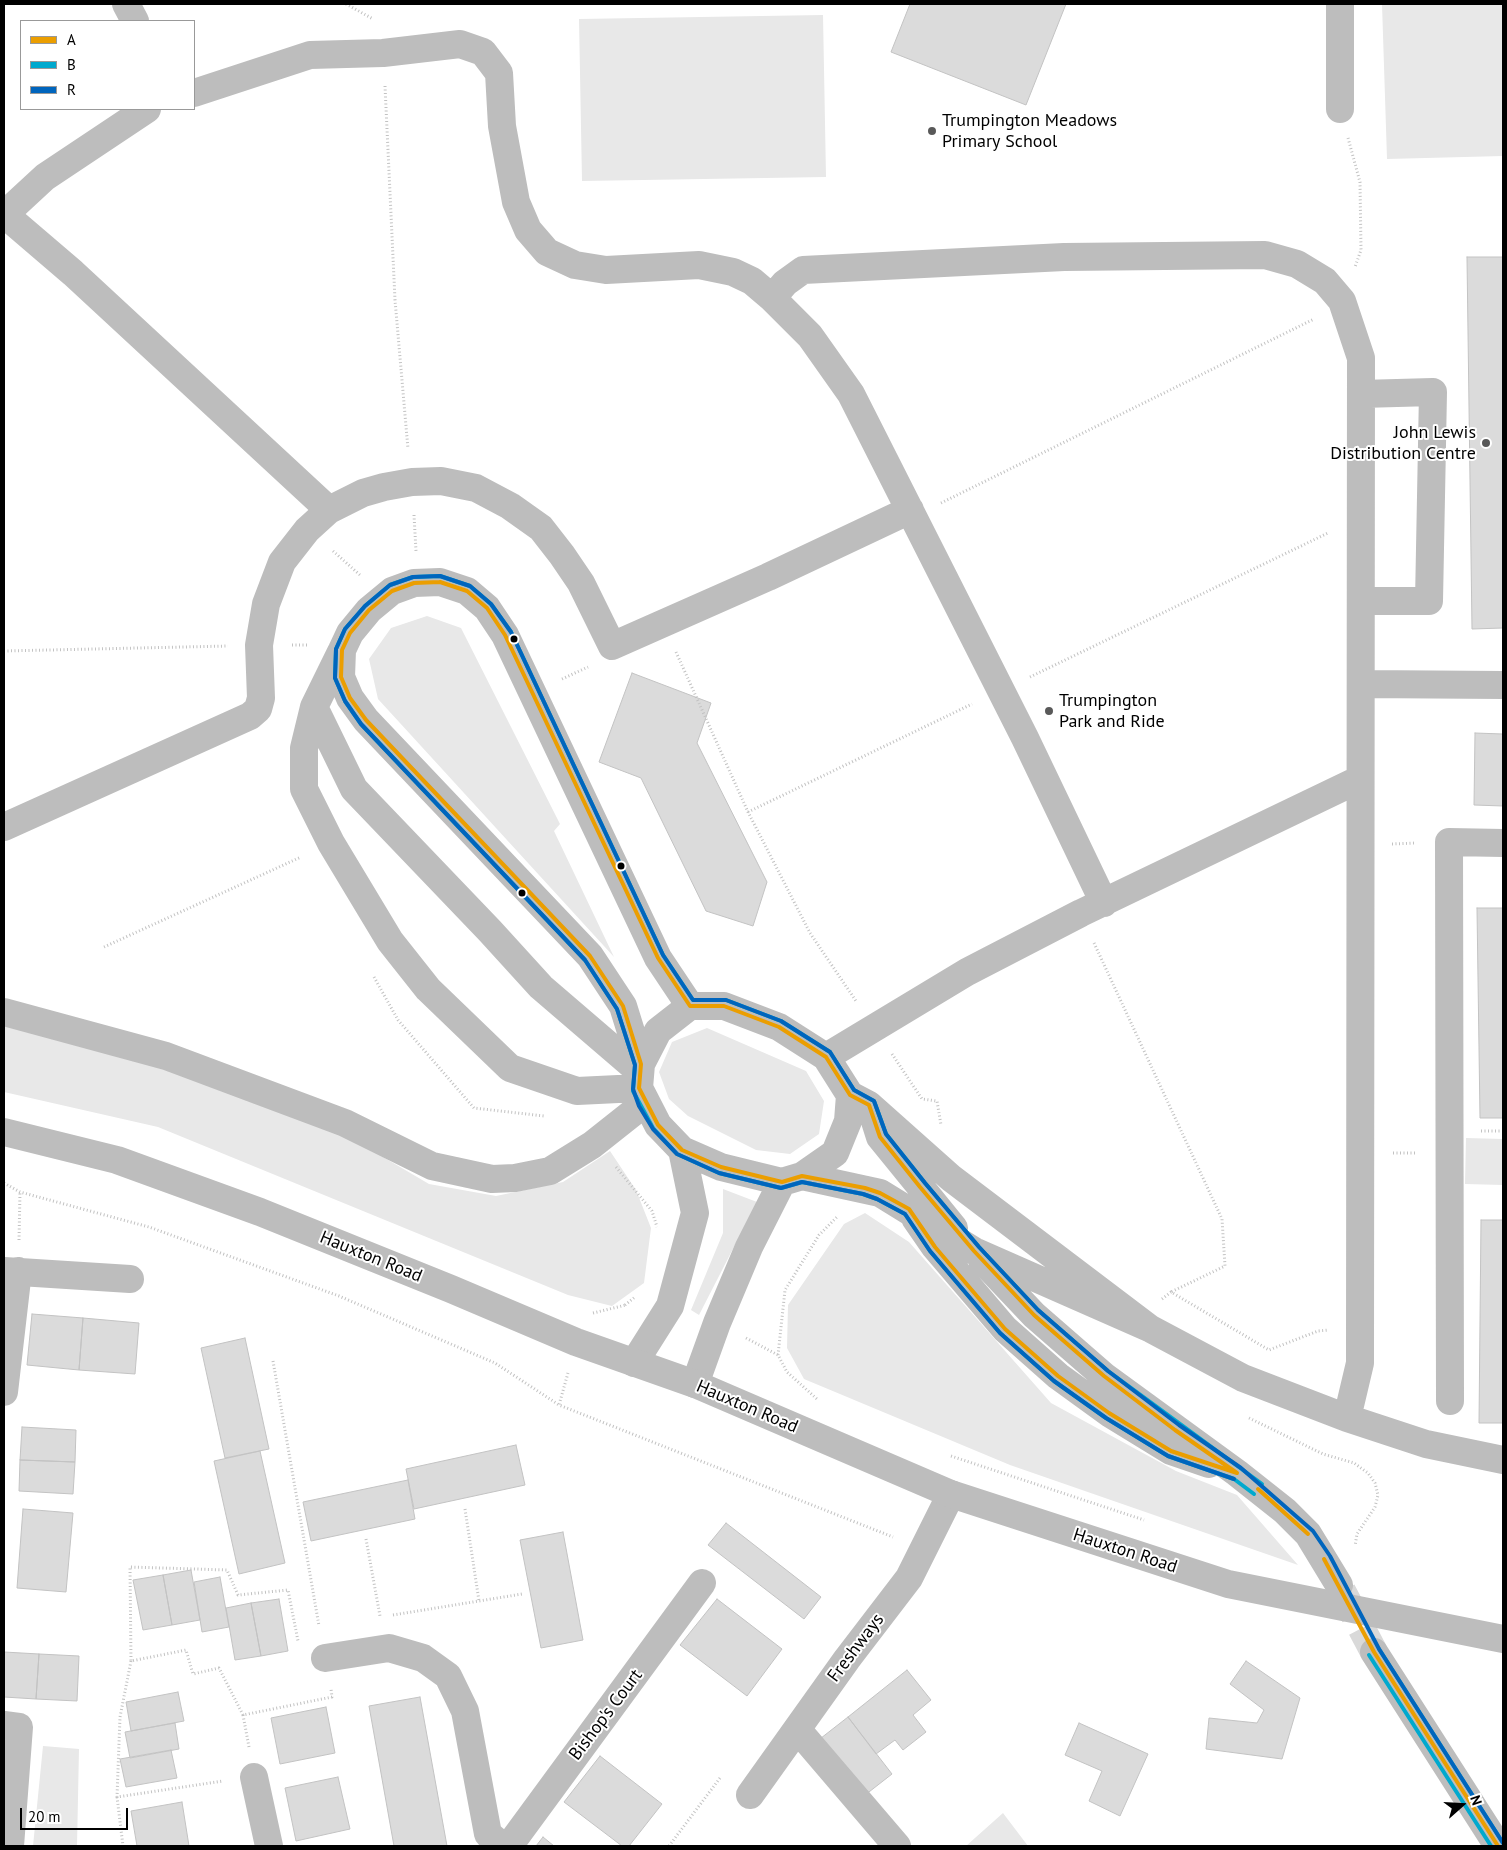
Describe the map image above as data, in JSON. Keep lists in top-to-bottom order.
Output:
{
  "streets": {
    "street": ["Hauxton Road", "Freshways", "Bishop's Court"]
  },
  "crossings": [
    ["Hauxton Road", "Freshways"]
  ],
  "places": ["Trumpington Meadows Primary School", "John Lewis Distribution Centre", "Trumpington Park and Ride"],
  "lines": ["transit line B", "transit line R", "transit line A"],
  "legend": ["A", "B", "R"],
  "scale_bar": "20 m",
  "north": "right"
}
